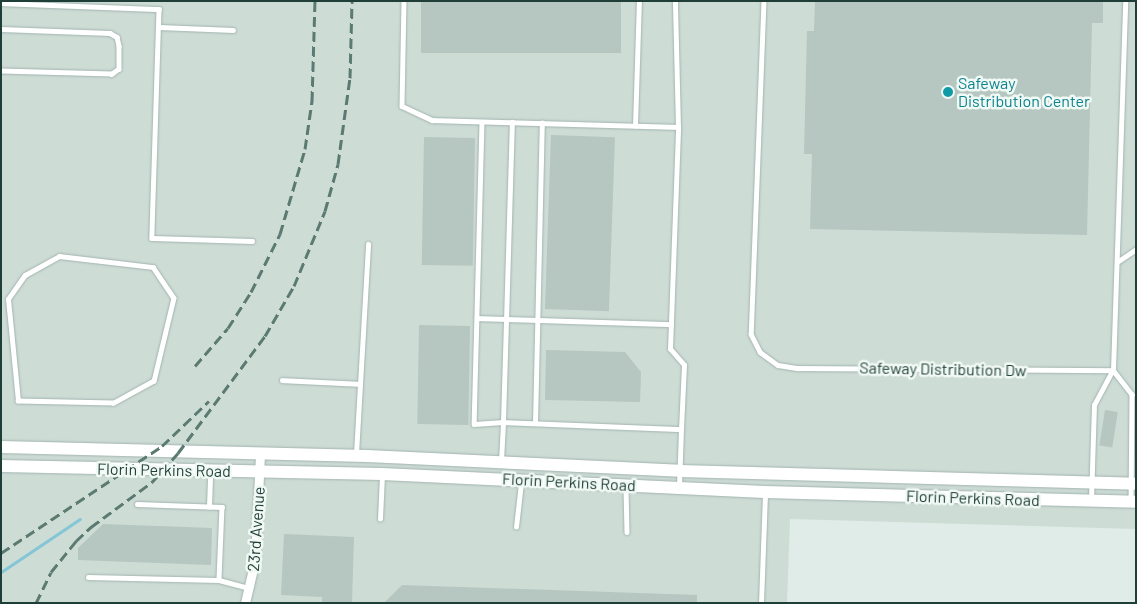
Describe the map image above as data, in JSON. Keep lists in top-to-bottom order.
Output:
{
  "streets": {
    "main road": ["Florin Perkins Road"],
    "street": ["23rd Avenue"],
    "lane": ["Safeway Distribution Dw"]
  },
  "crossings": [
    ["Florin Perkins Road", "23rd Avenue"]
  ],
  "places": ["Safeway Distribution Center"]
}
